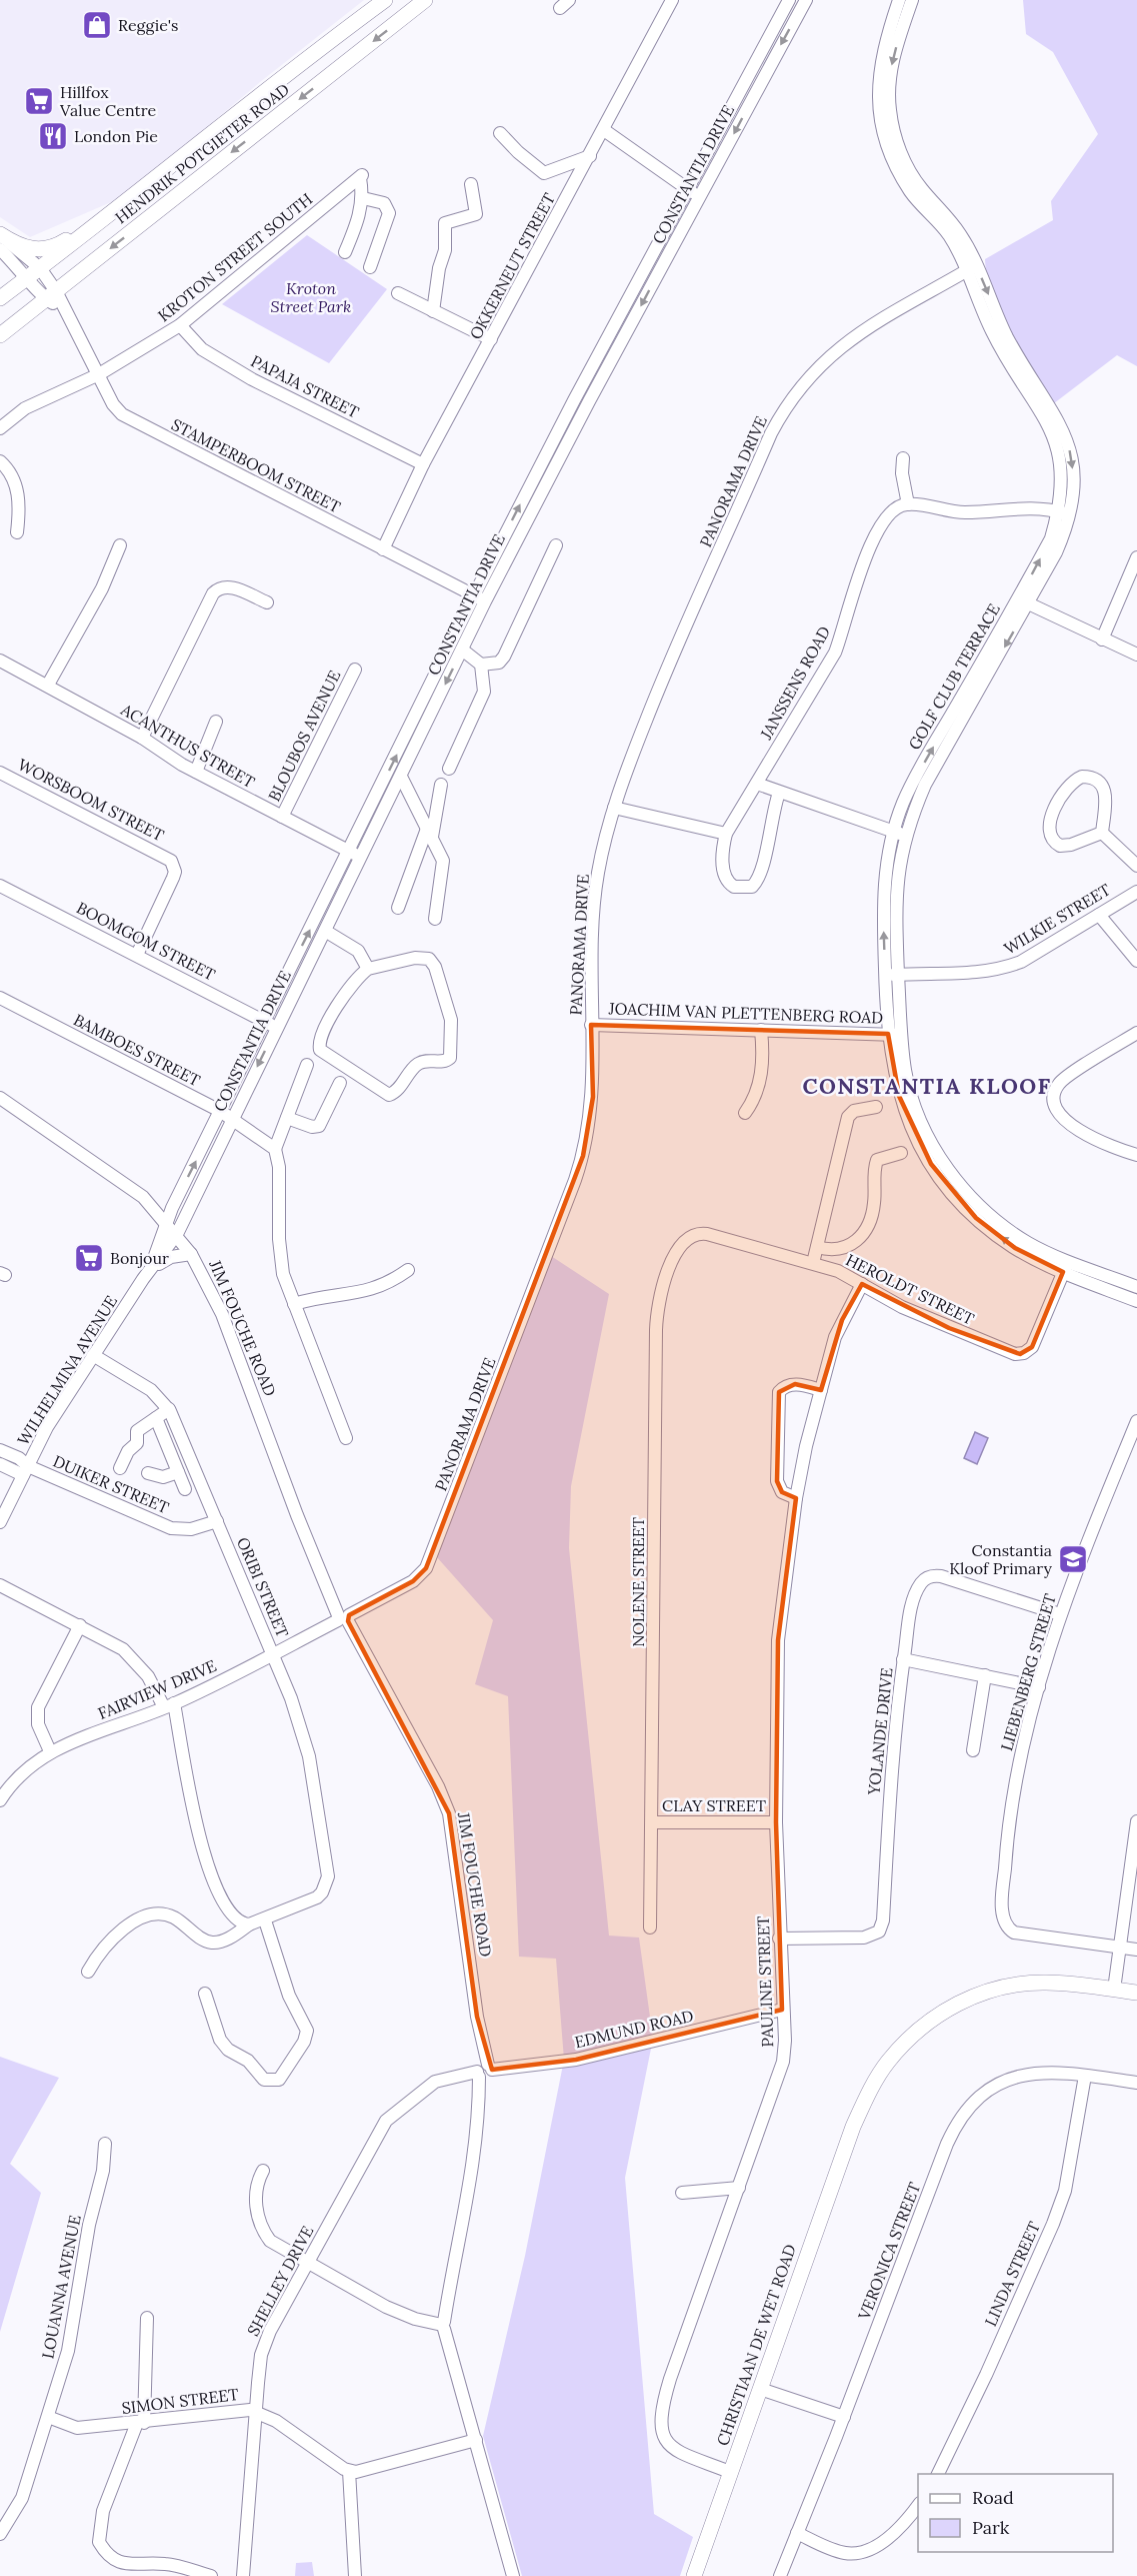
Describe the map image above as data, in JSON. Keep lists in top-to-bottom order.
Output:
{
  "streets": {
    "main road": ["HENDRIK POTGIETER ROAD", "CHRISTIAAN DE WET ROAD"],
    "street": [
      "CONSTANTIA DRIVE",
      "KROTON STREET SOUTH",
      "OKKERNEUT STREET",
      "PAPAJA STREET",
      "STAMPERBOOM STREET",
      "PANORAMA DRIVE",
      "GOLF CLUB TERRACE",
      "JANSSENS ROAD",
      "BLOUBOS AVENUE",
      "ACANTHUS STREET",
      "WORSBOOM STREET",
      "WILKIE STREET",
      "BOOMGOM STREET",
      "JOACHIM VAN PLETTENBERG ROAD",
      "BAMBOES STREET",
      "HEROLDT STREET",
      "JIM FOUCHE ROAD",
      "WILHELMINA AVENUE",
      "DUIKER STREET",
      "NOLENE STREET",
      "ORIBI STREET",
      "LIEBENBERG STREET",
      "FAIRVIEW DRIVE",
      "YOLANDE DRIVE",
      "CLAY STREET",
      "PAULINE STREET",
      "EDMUND ROAD",
      "VERONICA STREET",
      "LINDA STREET",
      "SHELLEY DRIVE",
      "LOUANNA AVENUE",
      "SIMON STREET"
    ]
  },
  "crossings": [
    ["HENDRIK POTGIETER ROAD", "STAMPERBOOM STREET"],
    ["CONSTANTIA DRIVE", "STAMPERBOOM STREET"],
    ["CONSTANTIA DRIVE", "ACANTHUS STREET"],
    ["CONSTANTIA DRIVE", "BOOMGOM STREET"],
    ["CONSTANTIA DRIVE", "BAMBOES STREET"],
    ["CONSTANTIA DRIVE", "JIM FOUCHE ROAD"],
    ["CONSTANTIA DRIVE", "WILHELMINA AVENUE"],
    ["KROTON STREET SOUTH", "PAPAJA STREET"],
    ["KROTON STREET SOUTH", "STAMPERBOOM STREET"],
    ["OKKERNEUT STREET", "PAPAJA STREET"],
    ["OKKERNEUT STREET", "STAMPERBOOM STREET"],
    ["PANORAMA DRIVE", "GOLF CLUB TERRACE"],
    ["PANORAMA DRIVE", "JOACHIM VAN PLETTENBERG ROAD"],
    ["PANORAMA DRIVE", "JIM FOUCHE ROAD"],
    ["PANORAMA DRIVE", "FAIRVIEW DRIVE"],
    ["GOLF CLUB TERRACE", "WILKIE STREET"],
    ["GOLF CLUB TERRACE", "JOACHIM VAN PLETTENBERG ROAD"],
    ["GOLF CLUB TERRACE", "HEROLDT STREET"],
    ["BLOUBOS AVENUE", "ACANTHUS STREET"],
    ["WORSBOOM STREET", "BOOMGOM STREET"],
    ["HEROLDT STREET", "NOLENE STREET"],
    ["HEROLDT STREET", "PAULINE STREET"],
    ["JIM FOUCHE ROAD", "WILHELMINA AVENUE"],
    ["JIM FOUCHE ROAD", "FAIRVIEW DRIVE"],
    ["JIM FOUCHE ROAD", "EDMUND ROAD"],
    ["JIM FOUCHE ROAD", "SHELLEY DRIVE"],
    ["WILHELMINA AVENUE", "DUIKER STREET"],
    ["WILHELMINA AVENUE", "ORIBI STREET"],
    ["DUIKER STREET", "ORIBI STREET"],
    ["NOLENE STREET", "CLAY STREET"],
    ["ORIBI STREET", "FAIRVIEW DRIVE"],
    ["LIEBENBERG STREET", "YOLANDE DRIVE"],
    ["YOLANDE DRIVE", "PAULINE STREET"],
    ["CLAY STREET", "PAULINE STREET"],
    ["PAULINE STREET", "EDMUND ROAD"],
    ["PAULINE STREET", "CHRISTIAAN DE WET ROAD"],
    ["EDMUND ROAD", "SHELLEY DRIVE"],
    ["VERONICA STREET", "LINDA STREET"],
    ["SHELLEY DRIVE", "SIMON STREET"],
    ["LOUANNA AVENUE", "SIMON STREET"]
  ],
  "districts": ["CONSTANTIA KLOOF"],
  "parks": ["Kroton Street Park"],
  "places": {
    "shop": ["Reggie's"],
    "supermarket": ["Hillfox Value Centre", "Bonjour"],
    "restaurant": ["London Pie"],
    "school or university": ["Constantia Kloof Primary"]
  },
  "legend": ["Road", "Park"]
}
